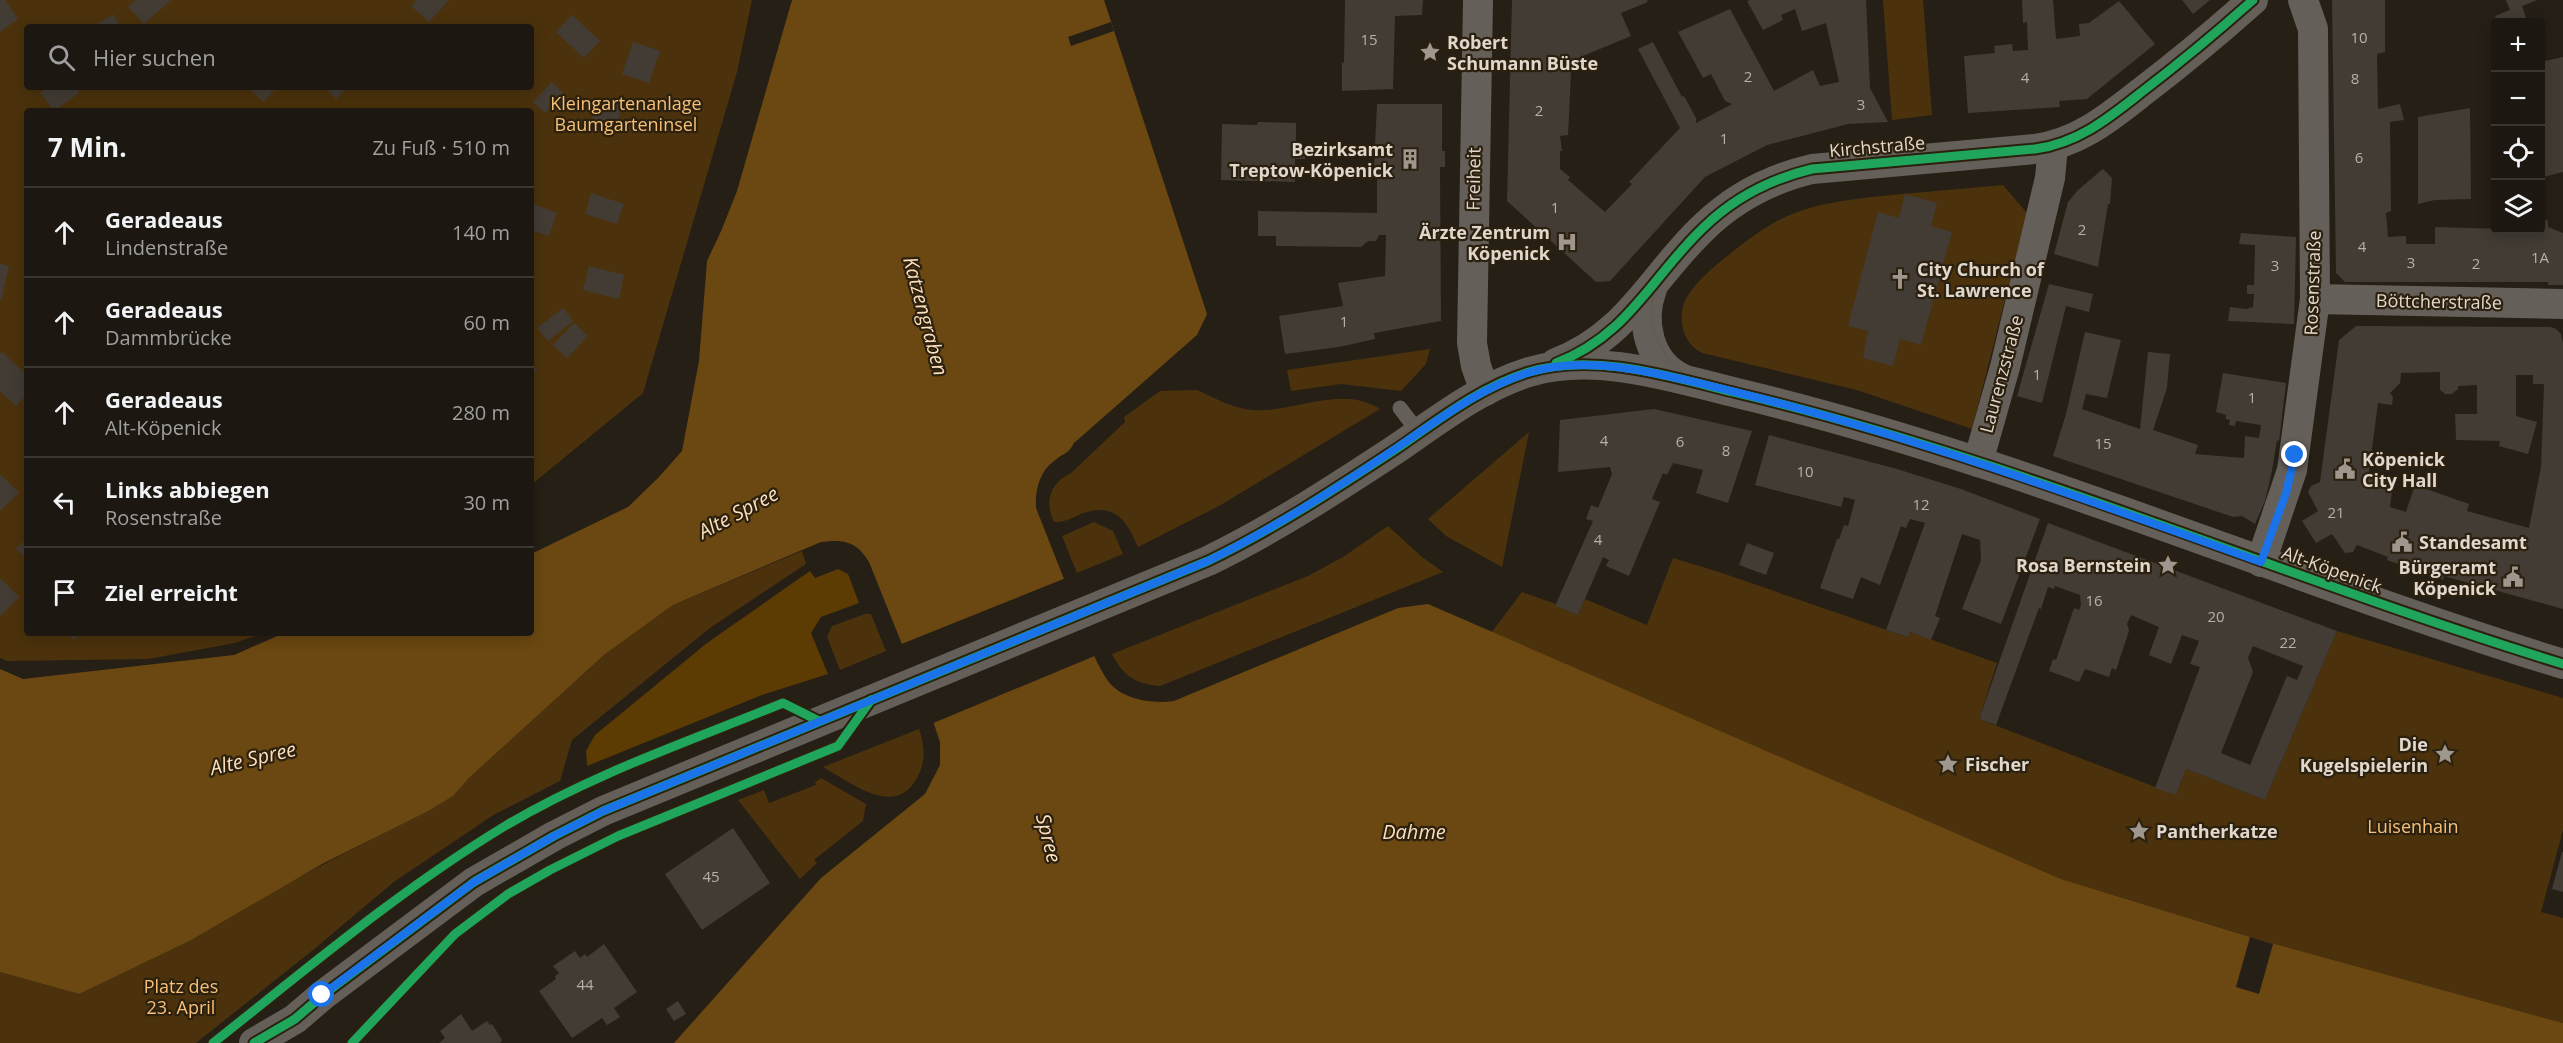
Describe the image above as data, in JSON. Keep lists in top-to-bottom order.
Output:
{
  "streets": {
    "street": [
      "Kirchstraße",
      "Freiheit",
      "Rosenstraße",
      "Böttcherstraße",
      "Laurenzstraße",
      "Alt-Köpenick"
    ]
  },
  "crossings": [
    ["Kirchstraße", "Laurenzstraße"],
    ["Kirchstraße", "Alt-Köpenick"],
    ["Freiheit", "Alt-Köpenick"],
    ["Rosenstraße", "Böttcherstraße"],
    ["Rosenstraße", "Alt-Köpenick"],
    ["Laurenzstraße", "Alt-Köpenick"]
  ],
  "water": [
    "Katzengraben",
    "Alte Spree",
    "Dahme",
    "Spree"
  ],
  "parks": ["Kleingartenanlage Baumgarteninsel", "Luisenhain", "Platz des 23. April"],
  "places": {
    "place": [
      "Robert Schumann Büste",
      "Rosa Bernstein",
      "Die Kugelspielerin",
      "Fischer",
      "Pantherkatze"
    ],
    "building": ["Bezirksamt Treptow-Köpenick"],
    "hospital": ["Ärzte Zentrum Köpenick"],
    "church": ["City Church of St. Lawrence"],
    "public building": ["Köpenick City Hall", "Standesamt", "Bürgeramt Köpenick"]
  },
  "house_numbers": [
    "10",
    "15",
    "2",
    "4",
    "8",
    "3",
    "2",
    "1",
    "6",
    "1",
    "2",
    "4",
    "1A",
    "3",
    "2",
    "3",
    "1",
    "1",
    "1",
    "4",
    "6",
    "15",
    "8",
    "10",
    "12",
    "21",
    "4",
    "16",
    "20",
    "22",
    "45",
    "44"
  ],
  "page": {
    "map_buttons": ["+", "−"],
    "search": "Hier suchen",
    "heading": ["7 Min.", "Zu Fuß · 510 m"],
    "list": [
      ["Geradeaus", "Lindenstraße", "140 m"],
      ["Geradeaus", "Dammbrücke", "60 m"],
      ["Geradeaus", "Alt-Köpenick", "280 m"],
      ["Links abbiegen", "Rosenstraße", "30 m"],
      "Ziel erreicht"
    ]
  }
}
